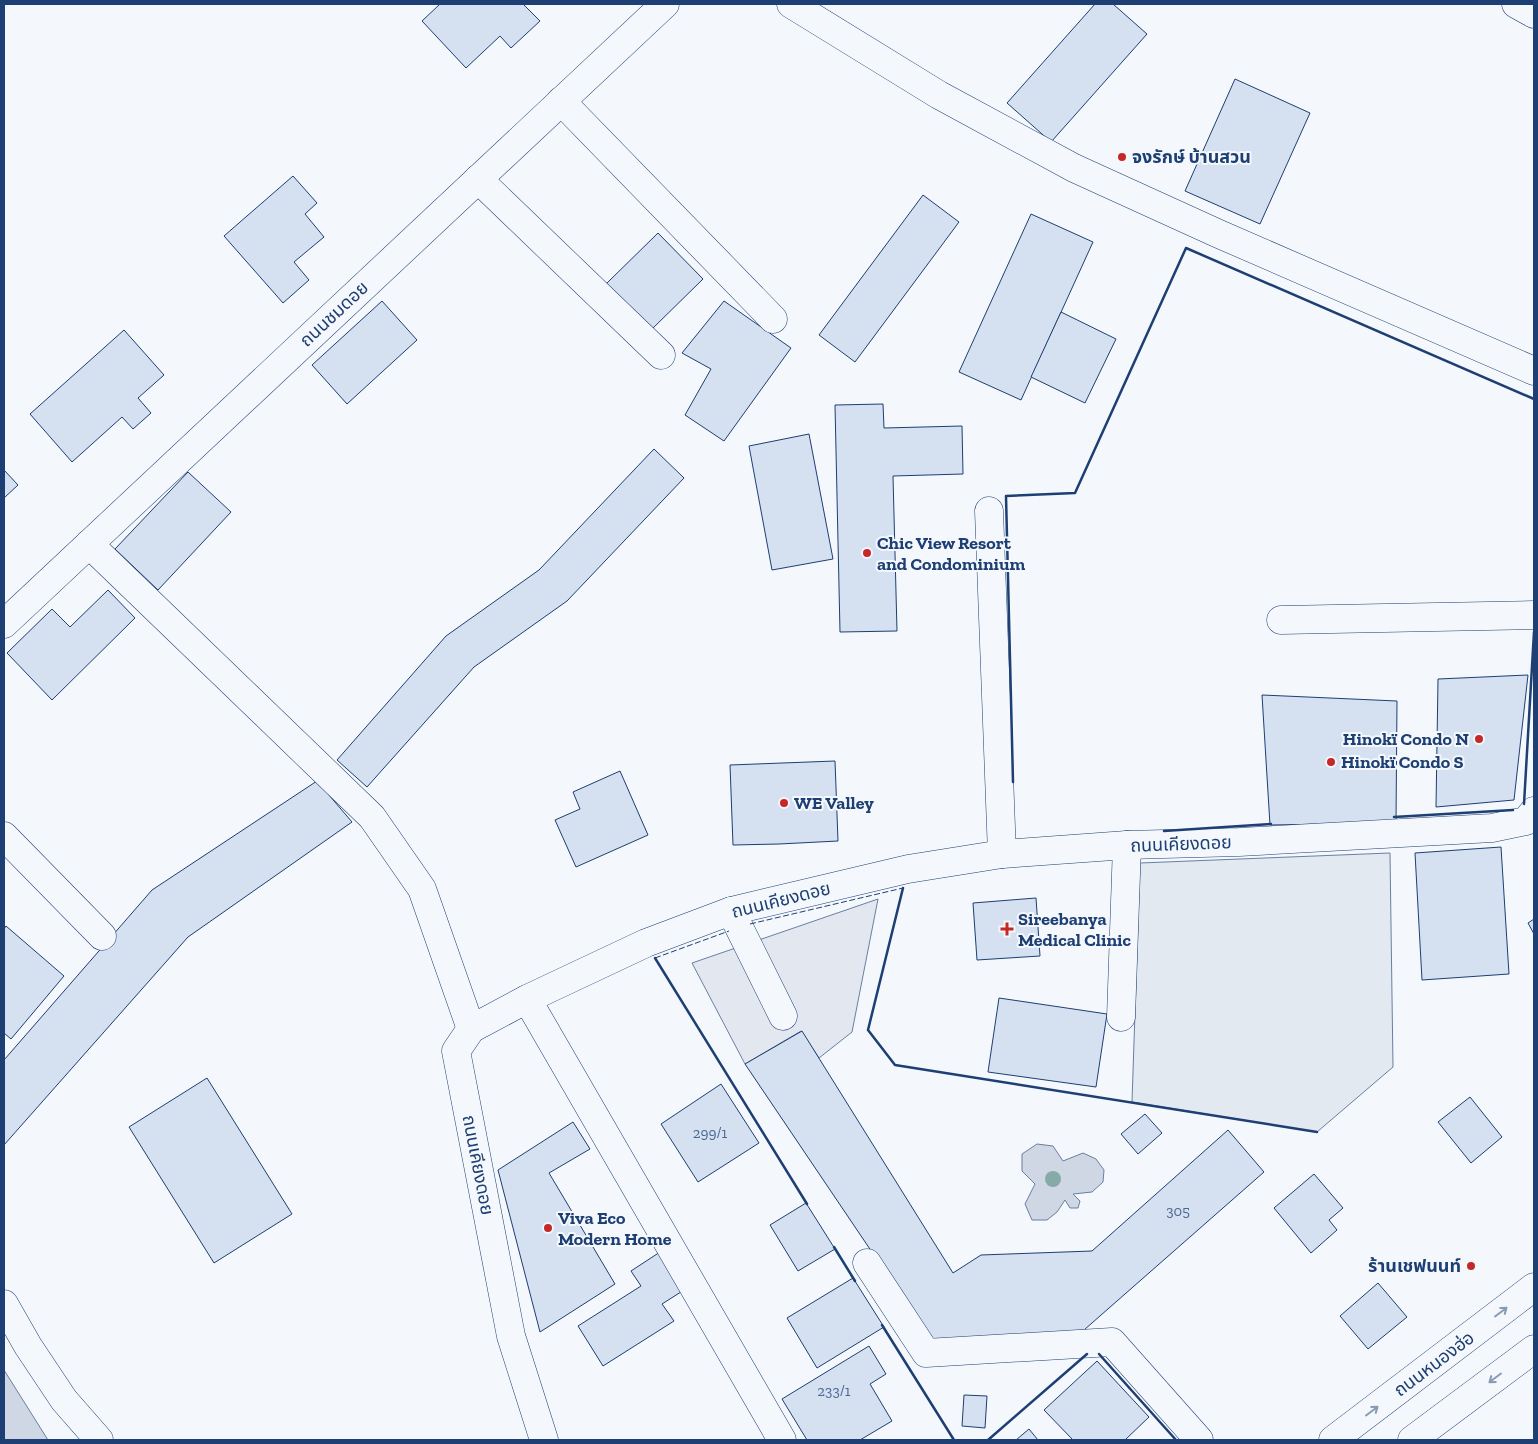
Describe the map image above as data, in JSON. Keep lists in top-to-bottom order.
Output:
{
  "streets": {
    "street": ["ถนนชมดอย", "ถนนเคียงดอย", "ถนนหนองฮ่อ"]
  },
  "places": {
    "other": [
      "จงรักษ์ บ้านสวน",
      "Chic View Resort and Condominium",
      "Hinokï Condo N",
      "Hinokï Condo S",
      "WE Valley",
      "Viva Eco Modern Home",
      "ร้านเชฟนนท์"
    ],
    "health": ["Sireebanya Medical Clinic"]
  },
  "house_numbers": ["299/1", "305", "233/1"]
}
